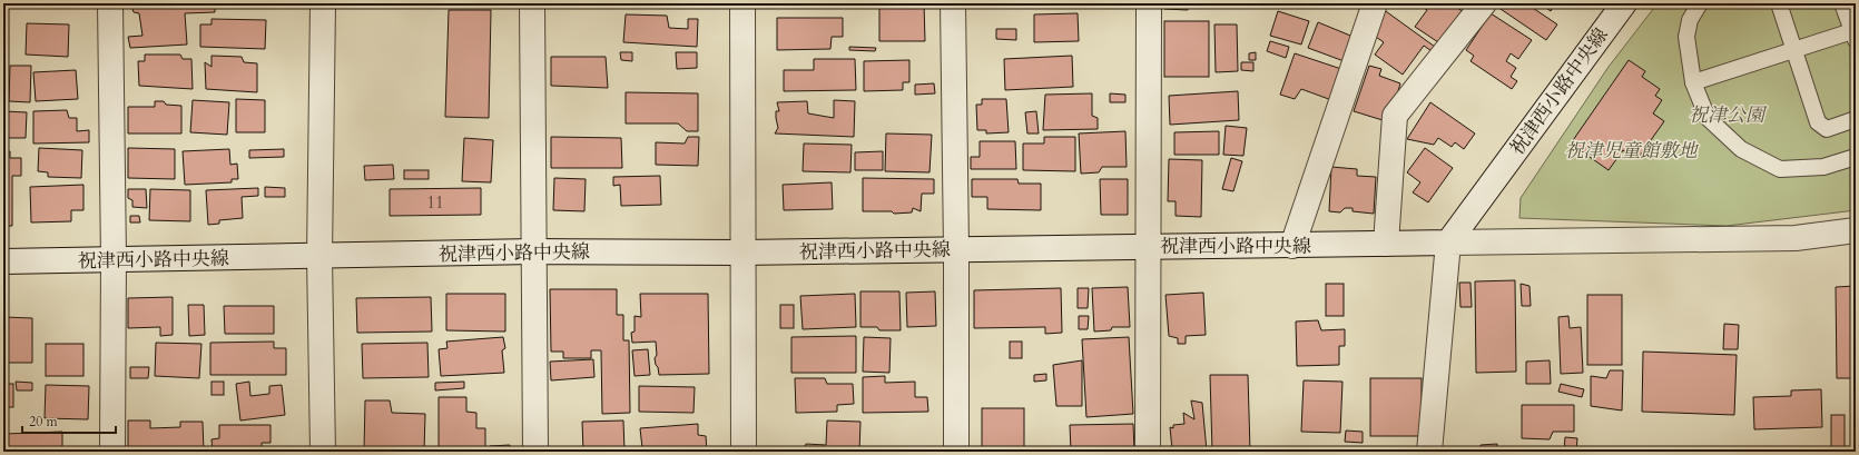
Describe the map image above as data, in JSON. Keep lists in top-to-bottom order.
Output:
{
  "streets": {
    "street": ["祝津西小路中央線"]
  },
  "parks": ["祝津公園", "祝津児童館敷地"],
  "house_numbers": ["11"],
  "scale_bar": "20 m"
}
